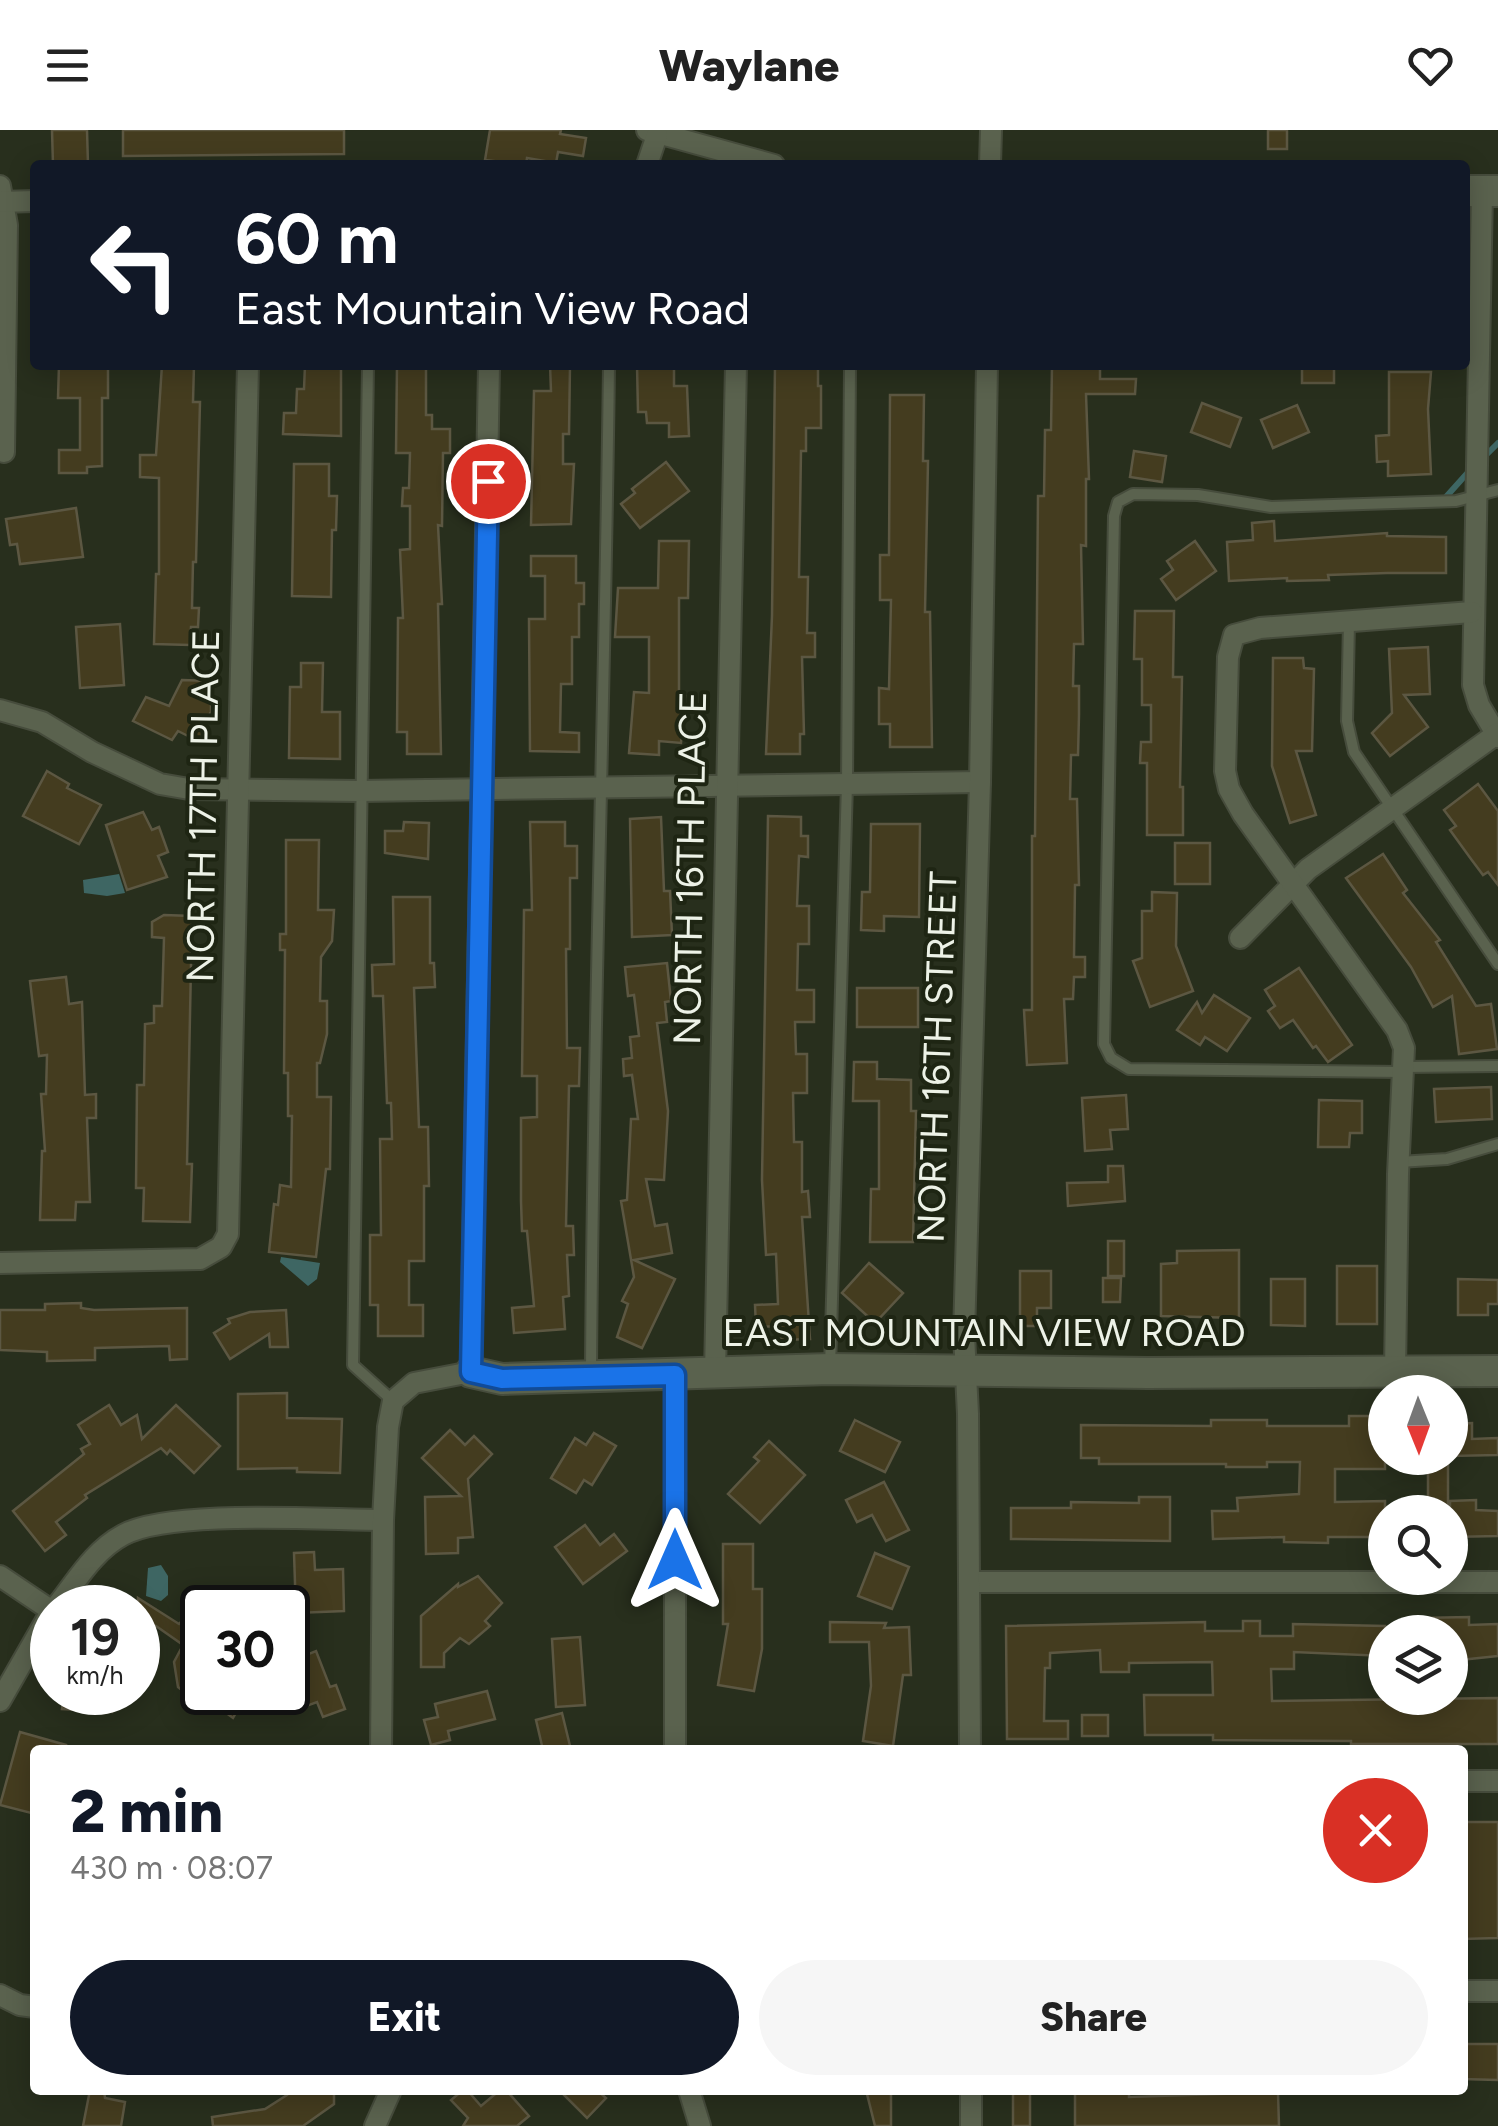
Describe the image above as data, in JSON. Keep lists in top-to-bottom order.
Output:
{
  "streets": {
    "street": [
      "NORTH 17TH PLACE",
      "NORTH 16TH PLACE",
      "NORTH 16TH STREET",
      "EAST MOUNTAIN VIEW ROAD"
    ]
  },
  "crossings": [
    ["NORTH 16TH PLACE", "EAST MOUNTAIN VIEW ROAD"],
    ["NORTH 16TH STREET", "EAST MOUNTAIN VIEW ROAD"]
  ],
  "north": "bottom",
  "page": {
    "header": "Waylane",
    "turn": ["60 m", "East Mountain View Road"],
    "speed": "19 km/h",
    "limit": "30",
    "heading": ["2 min", "430 m · 08:07"],
    "buttons": ["Exit", "Share"]
  }
}
